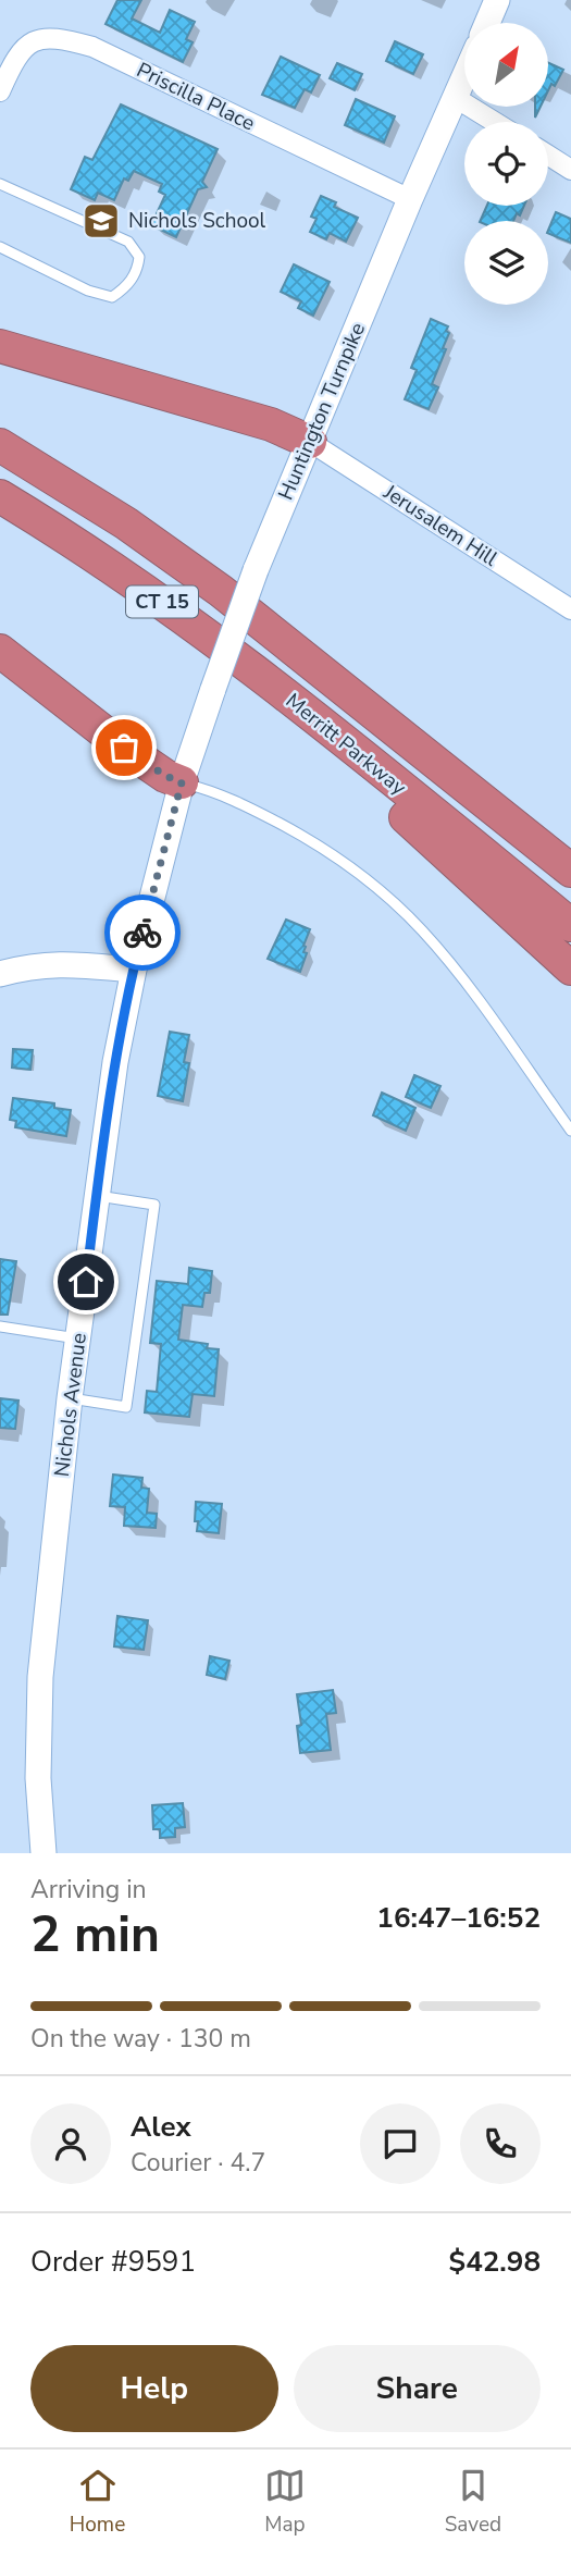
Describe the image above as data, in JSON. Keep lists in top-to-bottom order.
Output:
{
  "streets": {
    "highway": ["CT 15", "Merritt Parkway"],
    "main road": ["Huntington Turnpike", "Nichols Avenue"],
    "street": ["Priscilla Place", "Jerusalem Hill"]
  },
  "crossings": [
    ["Priscilla Place", "Huntington Turnpike"],
    ["Huntington Turnpike", "Jerusalem Hill"],
    ["Huntington Turnpike", "Nichols Avenue"]
  ],
  "places": {
    "school or university": ["Nichols School"]
  },
  "north": "top right",
  "page": {
    "heading": ["2 min", "Arriving in", "16:47–16:52"],
    "panel": [
      "Alex",
      "Courier · 4.7",
      "Order #9591",
      "$42.98"
    ],
    "bar": "On the way · 130 m",
    "buttons": ["Help", "Share"],
    "tabs": ["Home", "Map", "Saved"]
  }
}
